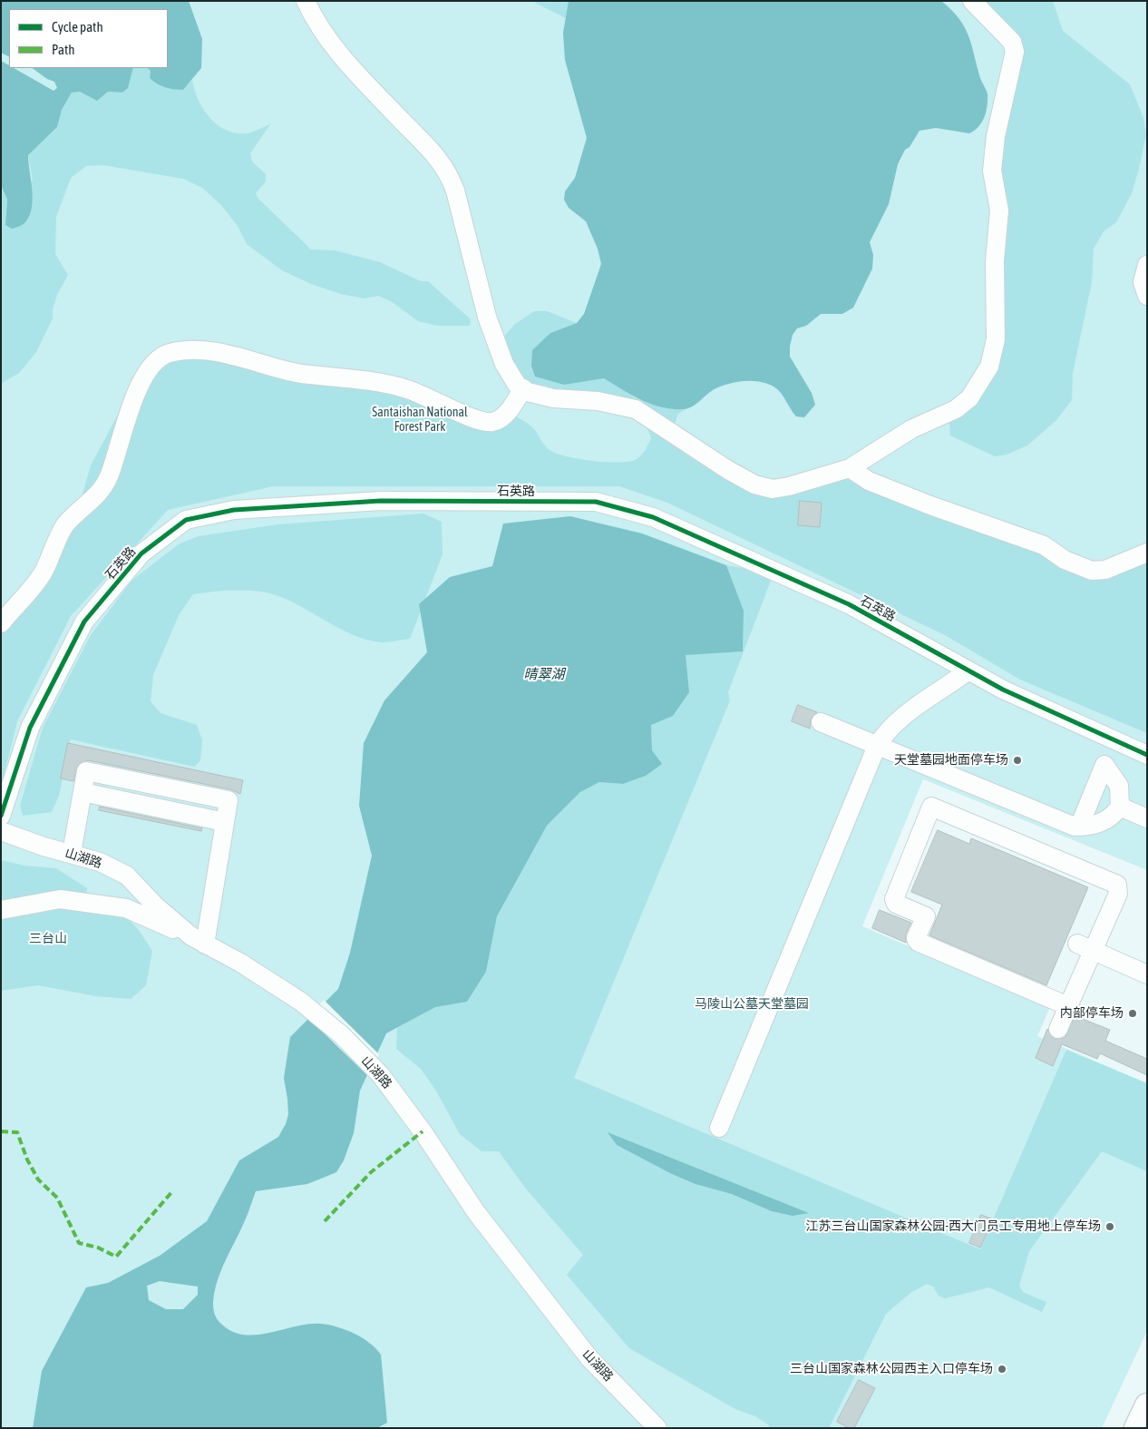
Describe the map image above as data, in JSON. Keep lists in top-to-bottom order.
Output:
{
  "streets": {
    "street": ["石英路", "山湖路"]
  },
  "water": ["晴翠湖"],
  "parks": ["Santaishan National Forest Park", "三台山", "马陵山公墓天堂墓园"],
  "places": [
    "天堂墓园地面停车场",
    "内部停车场",
    "江苏三台山国家森林公园-西大门员工专用地上停车场",
    "三台山国家森林公园西主入口停车场"
  ],
  "legend": ["Cycle path", "Path"]
}
